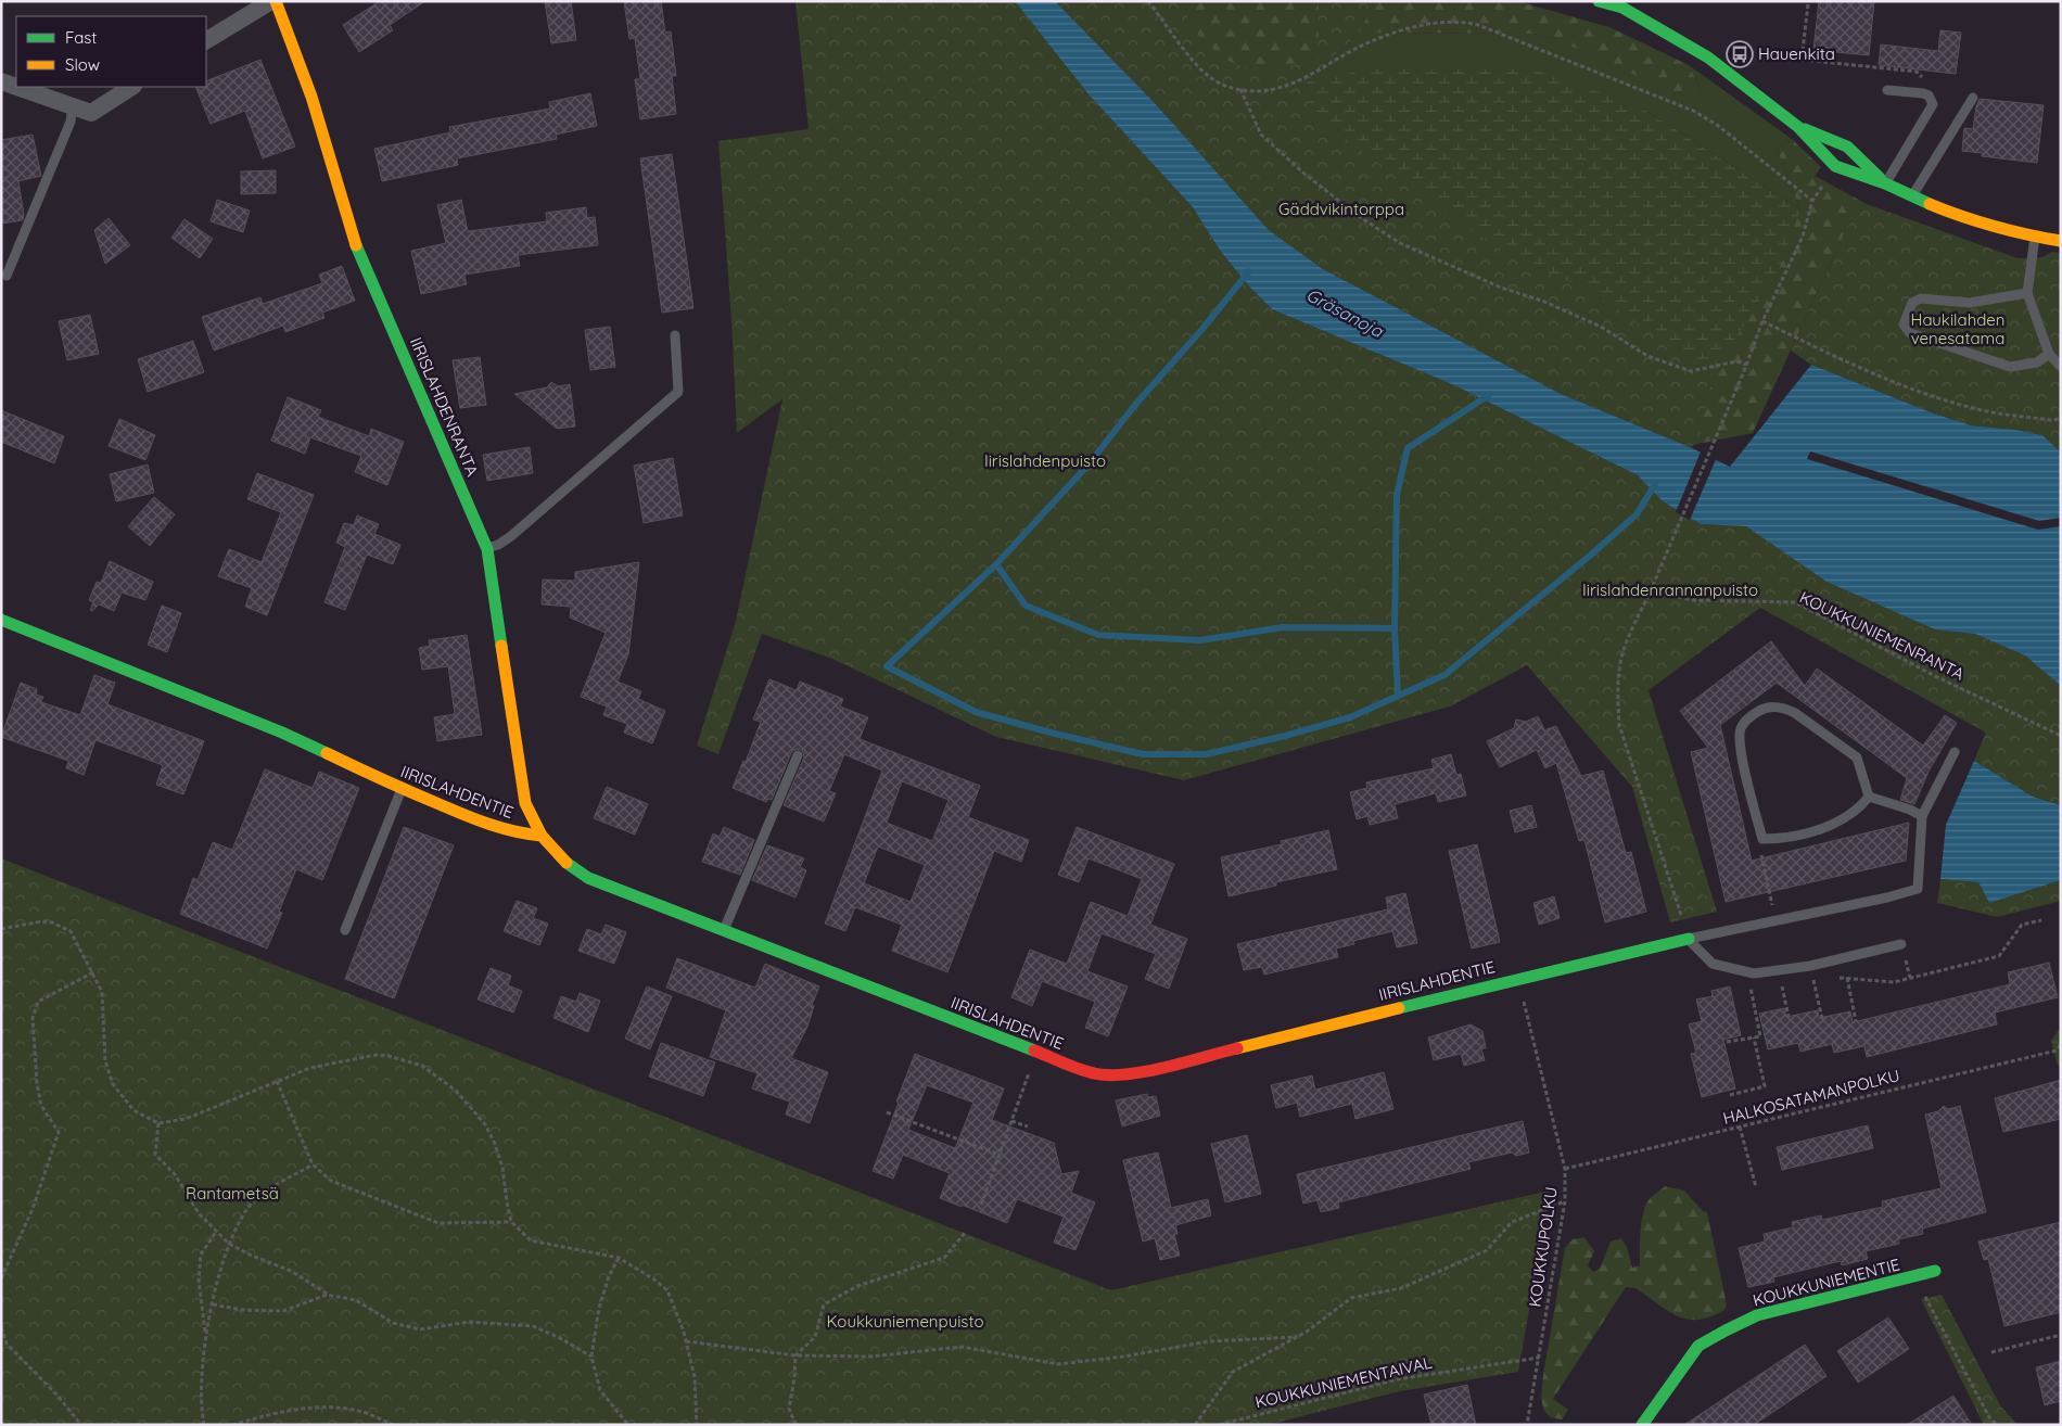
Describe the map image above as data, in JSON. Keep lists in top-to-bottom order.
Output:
{
  "streets": {
    "street": ["IIRISLAHDENRANTA", "IIRISLAHDENTIE", "KOUKKUNIEMENTIE"],
    "path": [
      "KOUKKUNIEMENRANTA",
      "HALKOSATAMANPOLKU",
      "KOUKKUPOLKU",
      "KOUKKUNIEMENTAIVAL"
    ]
  },
  "crossings": [
    ["IIRISLAHDENRANTA", "IIRISLAHDENTIE"],
    ["IIRISLAHDENTIE", "KOUKKUPOLKU"],
    ["HALKOSATAMANPOLKU", "KOUKKUPOLKU"],
    ["KOUKKUPOLKU", "KOUKKUNIEMENTAIVAL"]
  ],
  "water": ["Gräsanoja"],
  "parks": [
    "Gäddvikintorppa",
    "Haukilahden venesatama",
    "Iirislahdenpuisto",
    "Iirislahdenrannanpuisto",
    "Rantametsä",
    "Koukkuniemenpuisto"
  ],
  "places": {
    "bus stop": ["Hauenkita"]
  },
  "legend": ["Fast", "Slow"]
}
